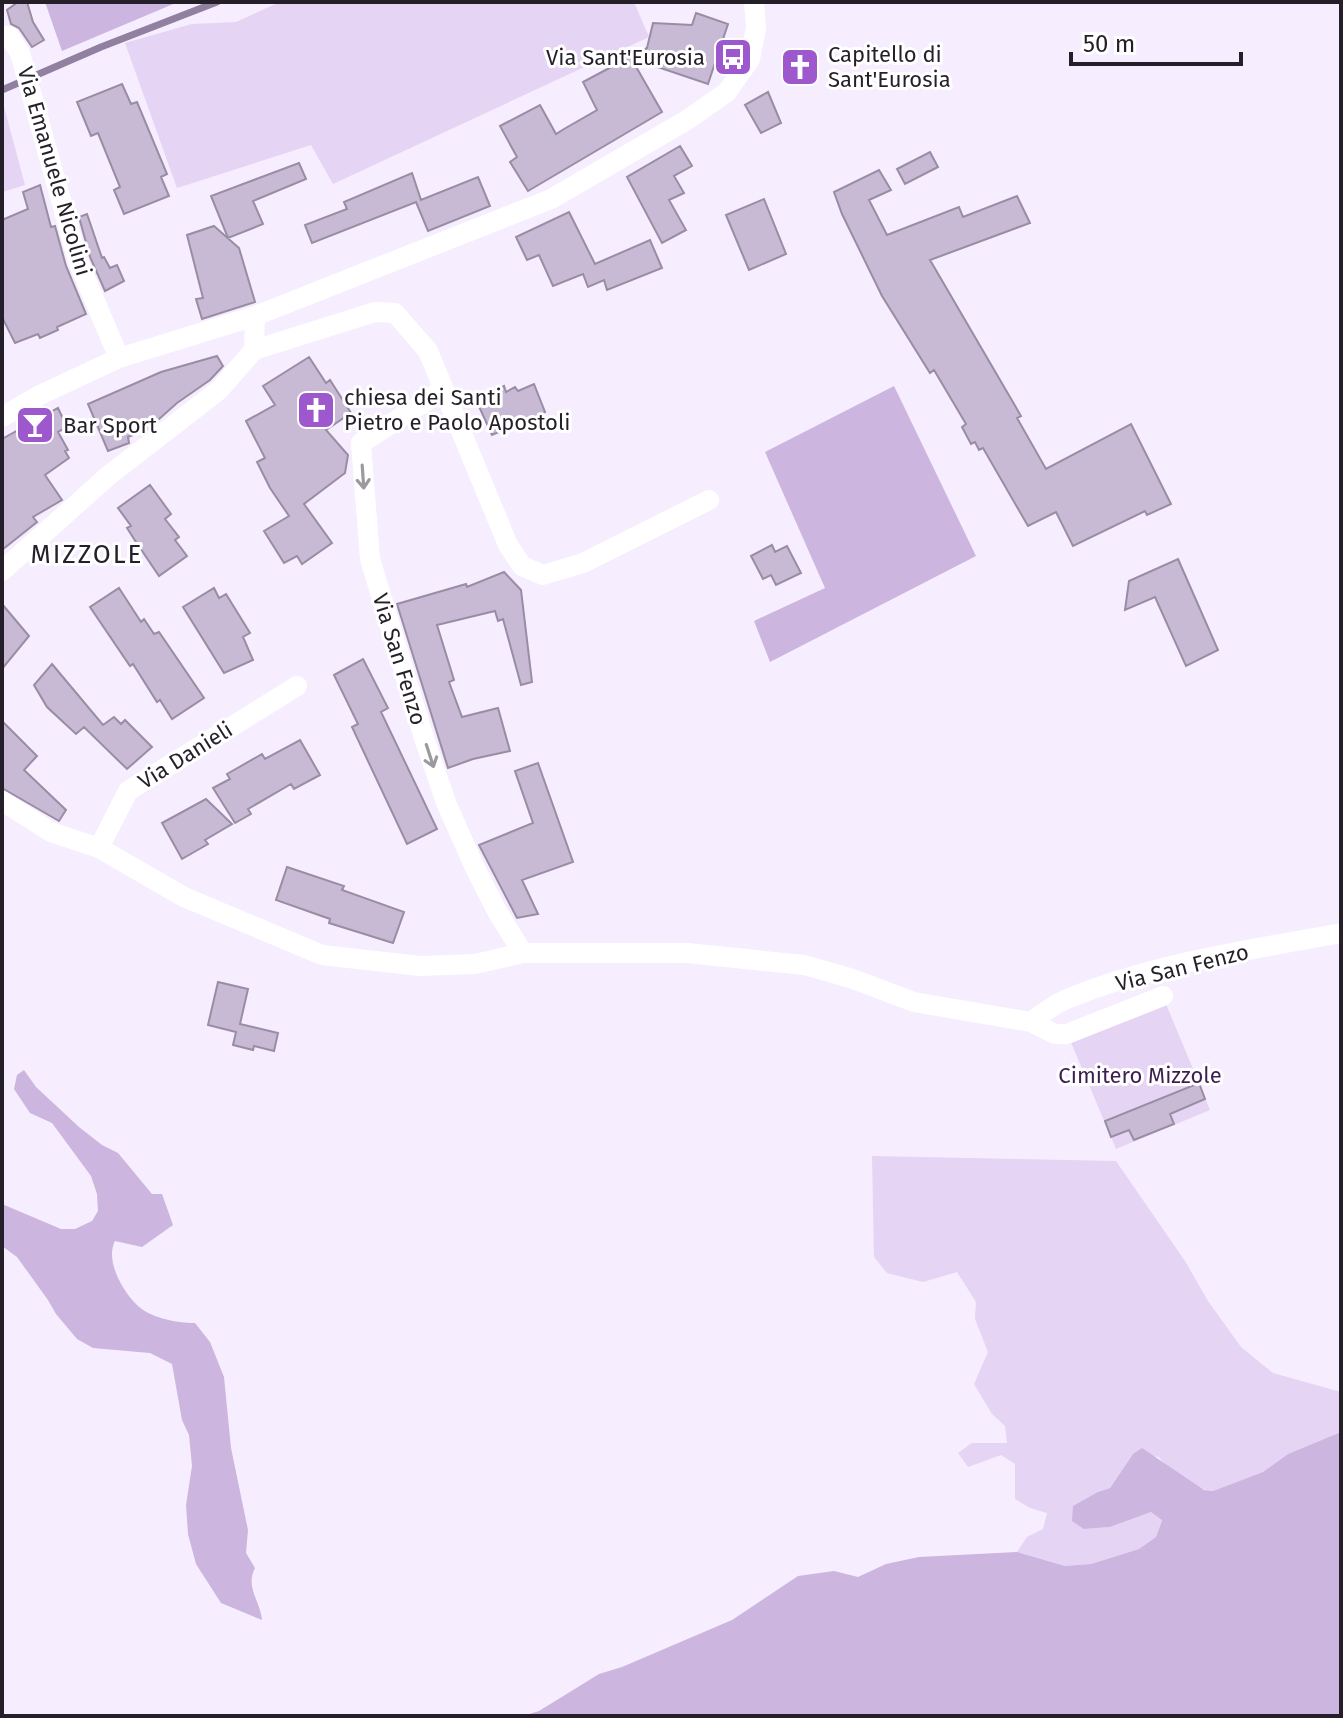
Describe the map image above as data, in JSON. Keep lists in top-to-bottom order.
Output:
{
  "streets": {
    "street": ["Via Emanuele Nicolini", "Via San Fenzo", "Via Danieli"]
  },
  "crossings": [
    ["Via San Fenzo", "Via Danieli"]
  ],
  "districts": ["MIZZOLE"],
  "parks": ["Cimitero Mizzole"],
  "places": {
    "bus stop": ["Via Sant'Eurosia"],
    "church": ["Capitello di Sant'Eurosia", "chiesa dei Santi Pietro e Paolo Apostoli"],
    "bar": ["Bar Sport"]
  },
  "scale_bar": "50 m"
}
